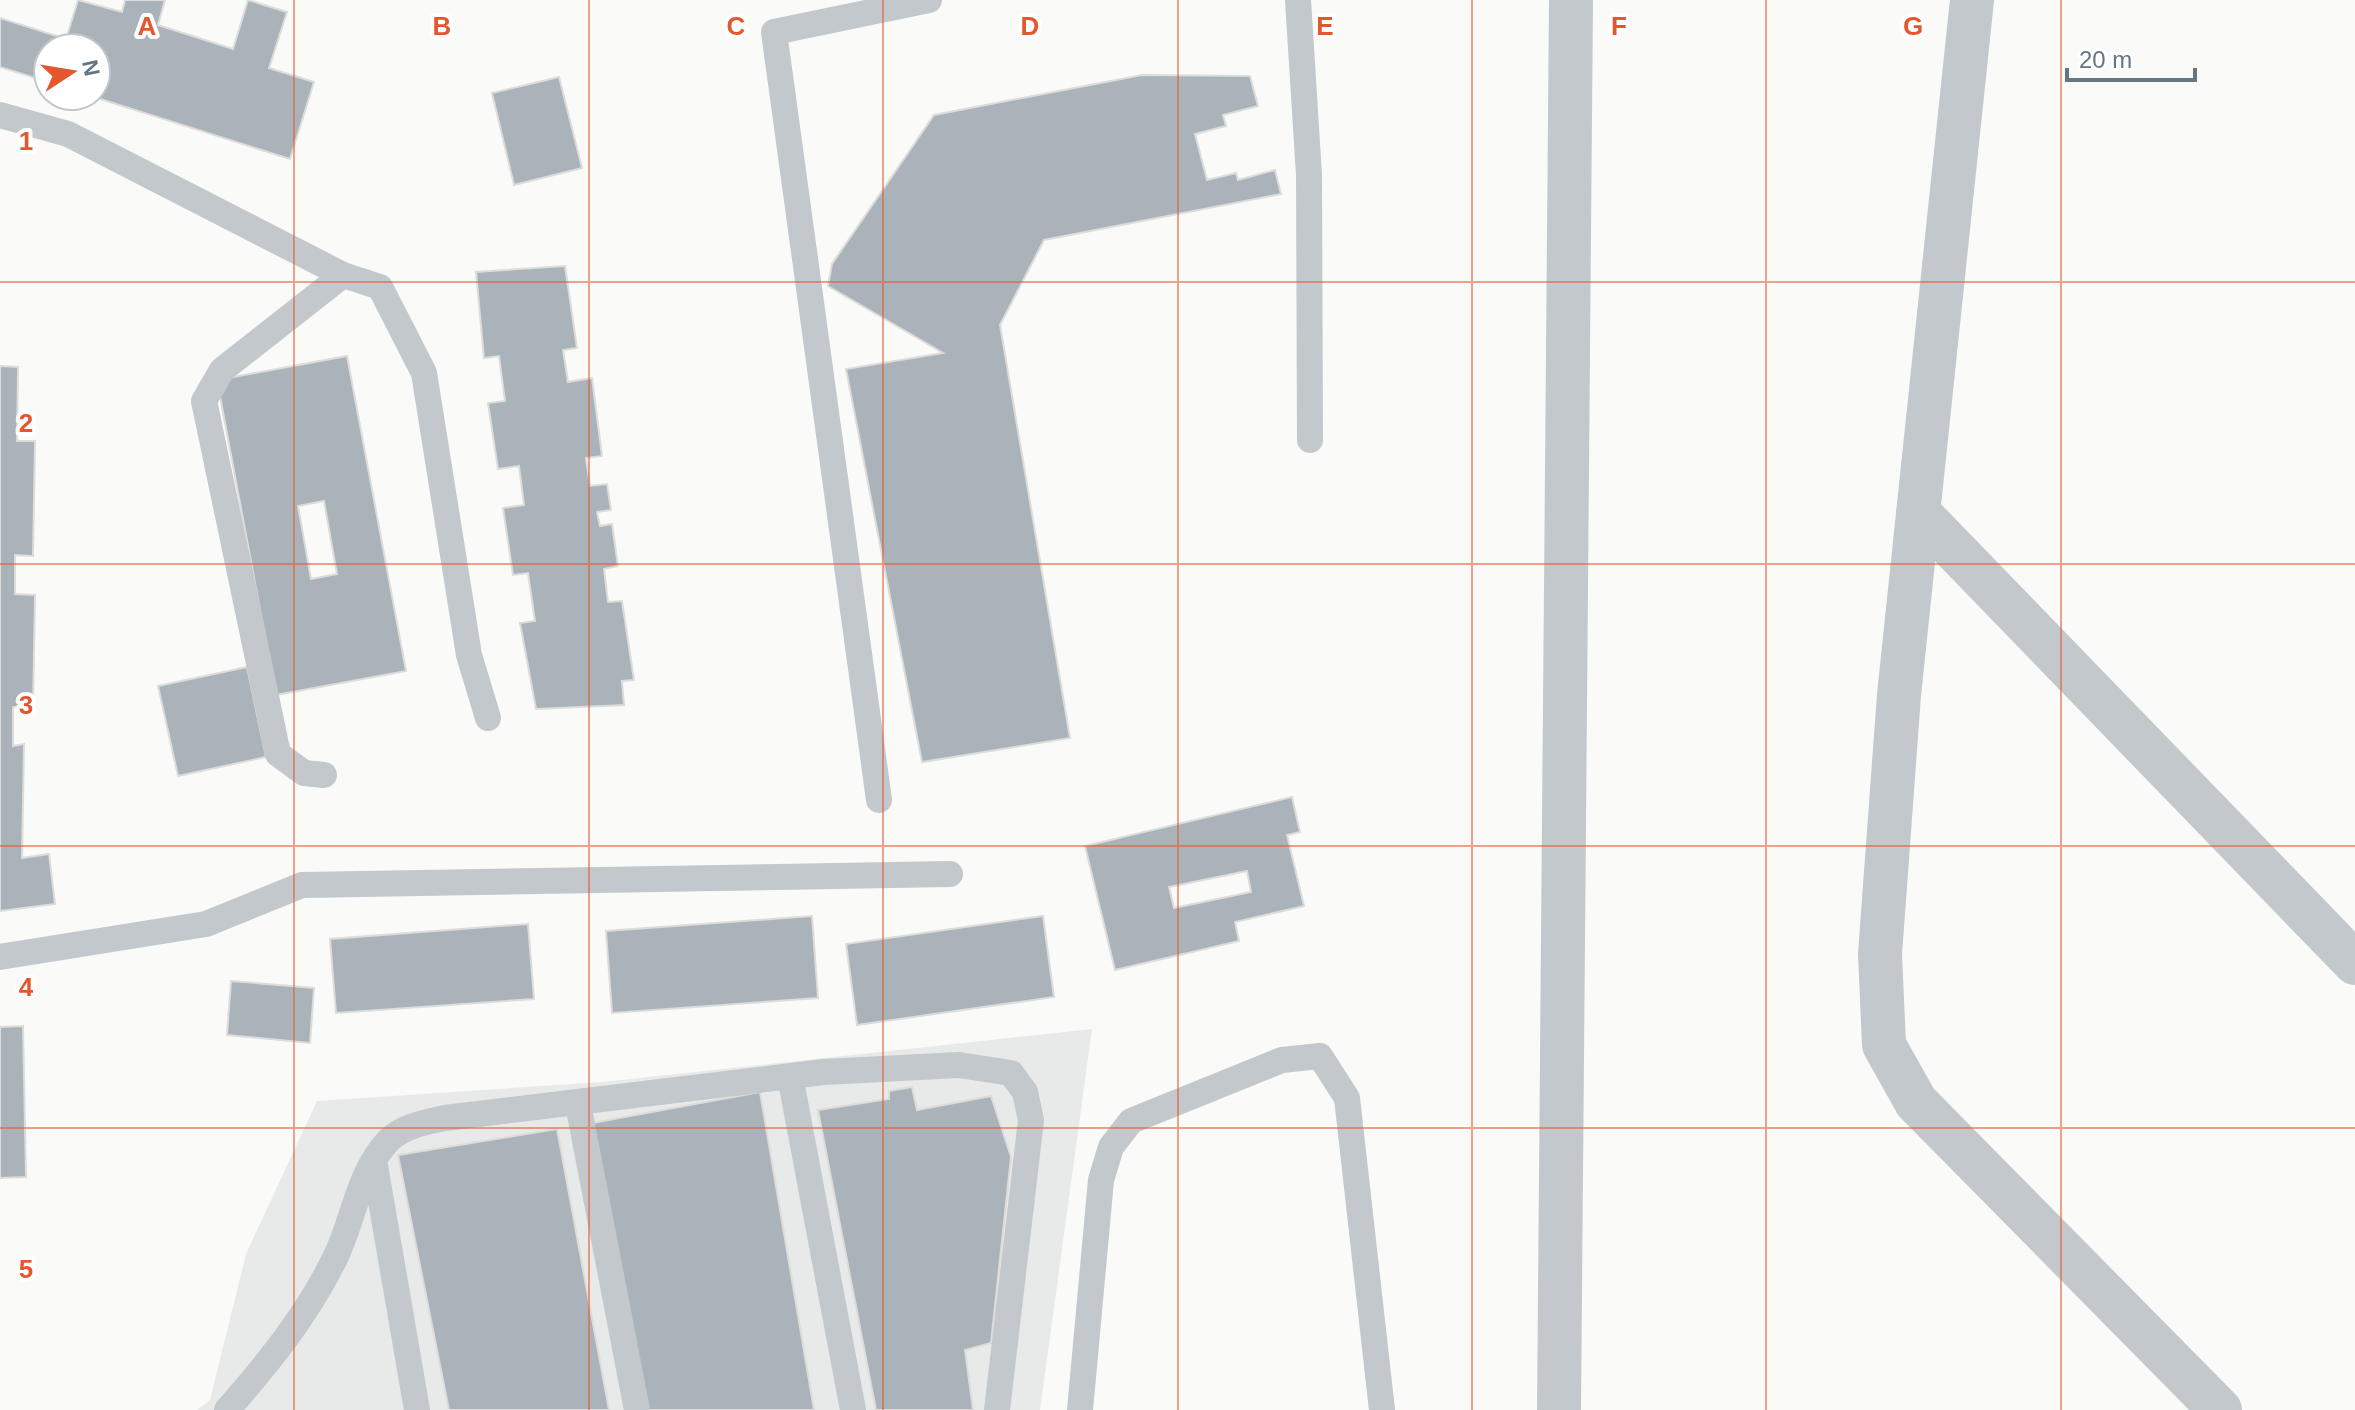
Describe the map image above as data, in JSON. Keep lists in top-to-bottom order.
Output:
{
  "scale_bar": "20 m",
  "north": "right",
  "grid": {
    "columns": [
      "A",
      "B",
      "C",
      "D",
      "E",
      "F",
      "G"
    ],
    "rows": [
      "1",
      "2",
      "3",
      "4",
      "5"
    ]
  }
}
